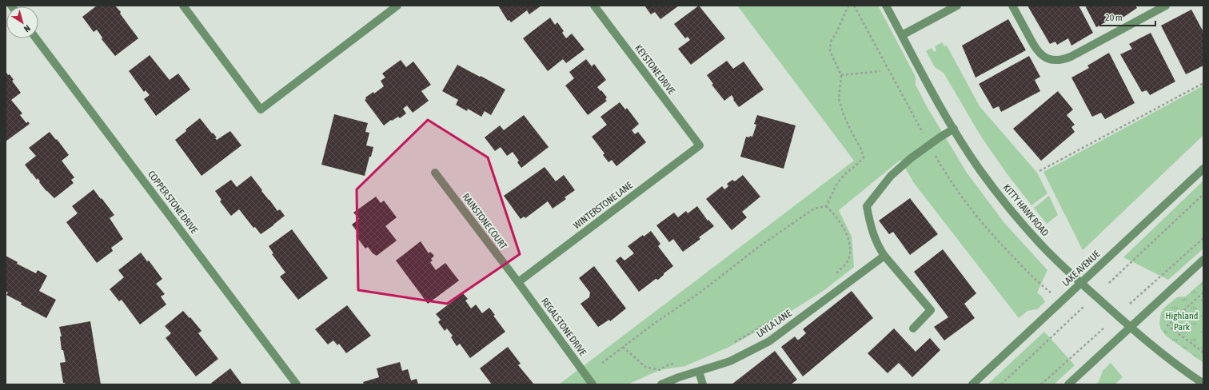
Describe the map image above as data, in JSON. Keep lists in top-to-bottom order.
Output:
{
  "streets": {
    "street": [
      "KEYSTONE DRIVE",
      "COPPER STONE DRIVE",
      "WINTERSTONE LANE",
      "KITTY HAWK ROAD",
      "RAINSTONE COURT",
      "LAKE AVENUE",
      "LAYLA LANE",
      "REGALSTONE DRIVE"
    ]
  },
  "crossings": [
    ["KEYSTONE DRIVE", "WINTERSTONE LANE"],
    ["WINTERSTONE LANE", "RAINSTONE COURT"],
    ["WINTERSTONE LANE", "REGALSTONE DRIVE"],
    ["KITTY HAWK ROAD", "LAKE AVENUE"],
    ["RAINSTONE COURT", "REGALSTONE DRIVE"]
  ],
  "parks": ["Highland Park"],
  "scale_bar": "20 m",
  "north": "bottom right"
}
